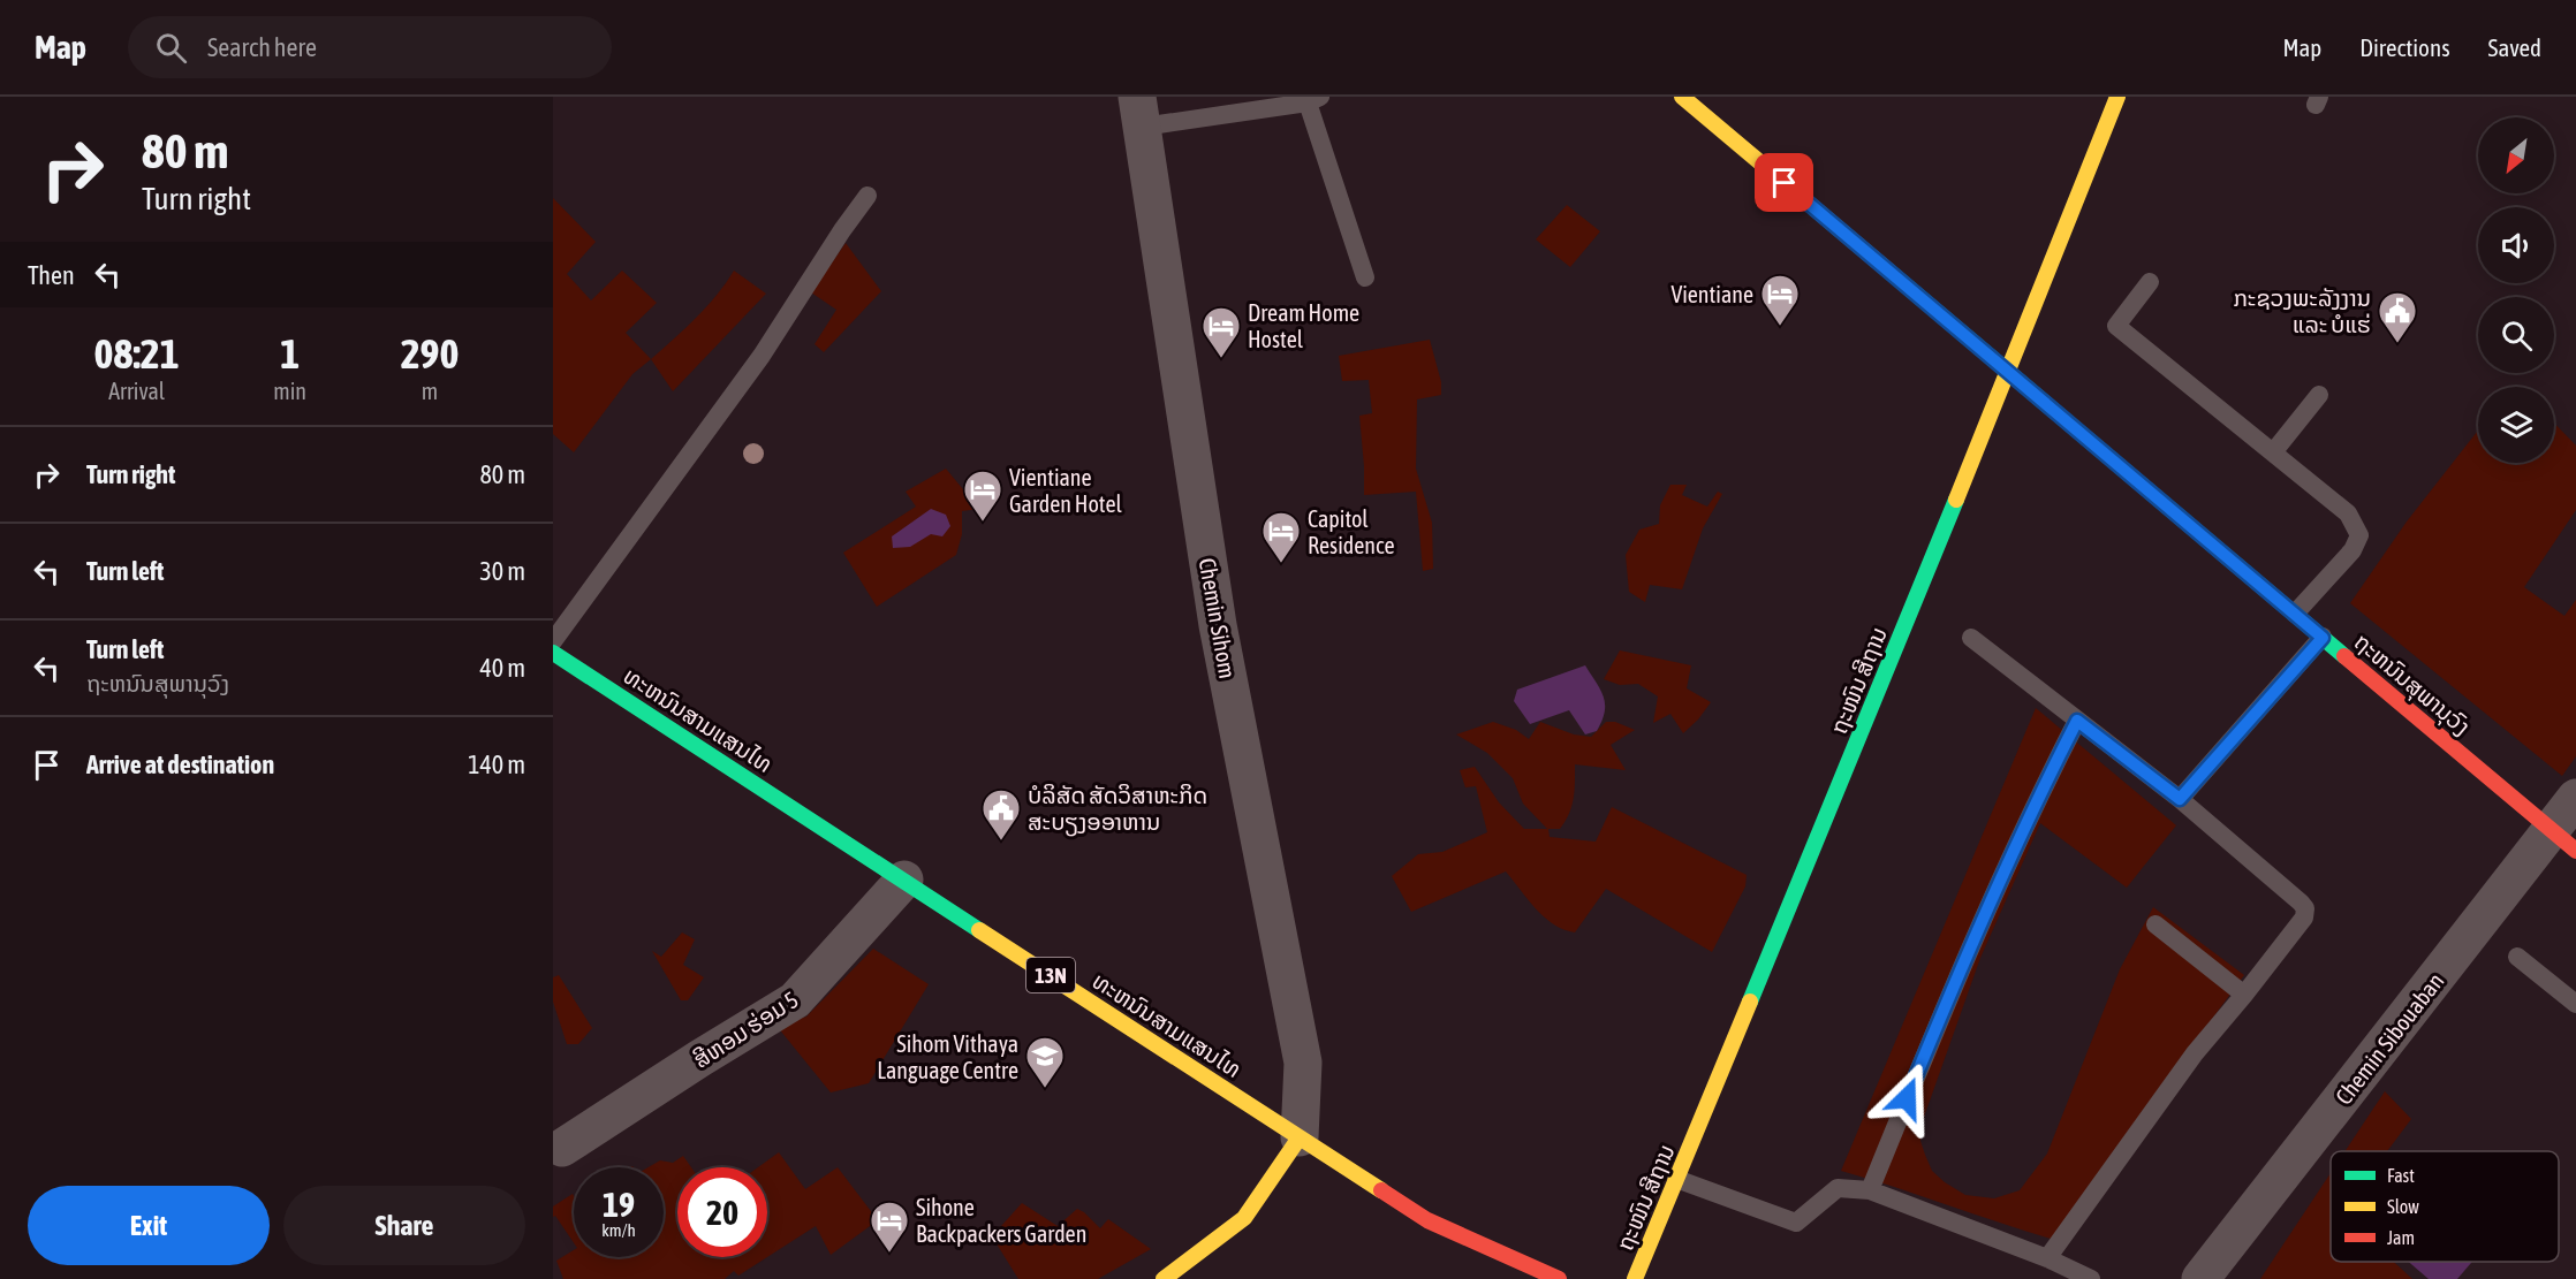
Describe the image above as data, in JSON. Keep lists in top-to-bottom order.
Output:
{
  "streets": {
    "main road": [
      "ຖະໜົນ ສີຖານ",
      "ຖະຫນົນສຸພານຸວົງ",
      "ທະຫນົນສາມແສນໄທ",
      "13N"
    ],
    "street": ["Chemin Sihom", "ສີຫອມ ຮ່ອມ 5", "Chemin Sibouaban"]
  },
  "crossings": [
    ["Chemin Sihom", "ທະຫນົນສາມແສນໄທ"],
    ["ຖະໜົນ ສີຖານ", "ຖະຫນົນສຸພານຸວົງ"],
    ["ຖະຫນົນສຸພານຸວົງ", "Chemin Sibouaban"],
    ["ທະຫນົນສາມແສນໄທ", "ສີຫອມ ຮ່ອມ 5"]
  ],
  "places": {
    "hotel": [
      "Vientiane",
      "Dream Home Hostel",
      "Vientiane Garden Hotel",
      "Capitol Residence",
      "Sihone Backpackers Garden"
    ],
    "public building": ["ກະຊວງພະລັງງານ ແລະ ບໍແຮ່", "ບໍລິສັດ ສັດວິສາຫະກິດ ສະບຽງອອາຫານ"],
    "school or university": ["Sihom Vithaya Language Centre"]
  },
  "legend": ["Fast", "Slow", "Jam"],
  "north": "bottom left",
  "page": {
    "header": "Map",
    "search": "Search here",
    "nav": ["Map", "Directions", "Saved"],
    "turn": ["80 m", "Turn right"],
    "then": "Then",
    "eta": [
      "08:21",
      "Arrival",
      "1",
      "min",
      "290",
      "m"
    ],
    "list": [
      {
        "name": "Turn right",
        "value": "80 m"
      },
      {
        "name": "Turn left",
        "value": "30 m"
      },
      {
        "name": "Turn left",
        "note": "ຖະຫນົນສຸພານຸວົງ",
        "value": "40 m"
      },
      {
        "name": "Arrive at destination",
        "value": "140 m"
      }
    ],
    "speed": "19 km/h",
    "limit": "20",
    "buttons": ["Exit", "Share"]
  }
}
